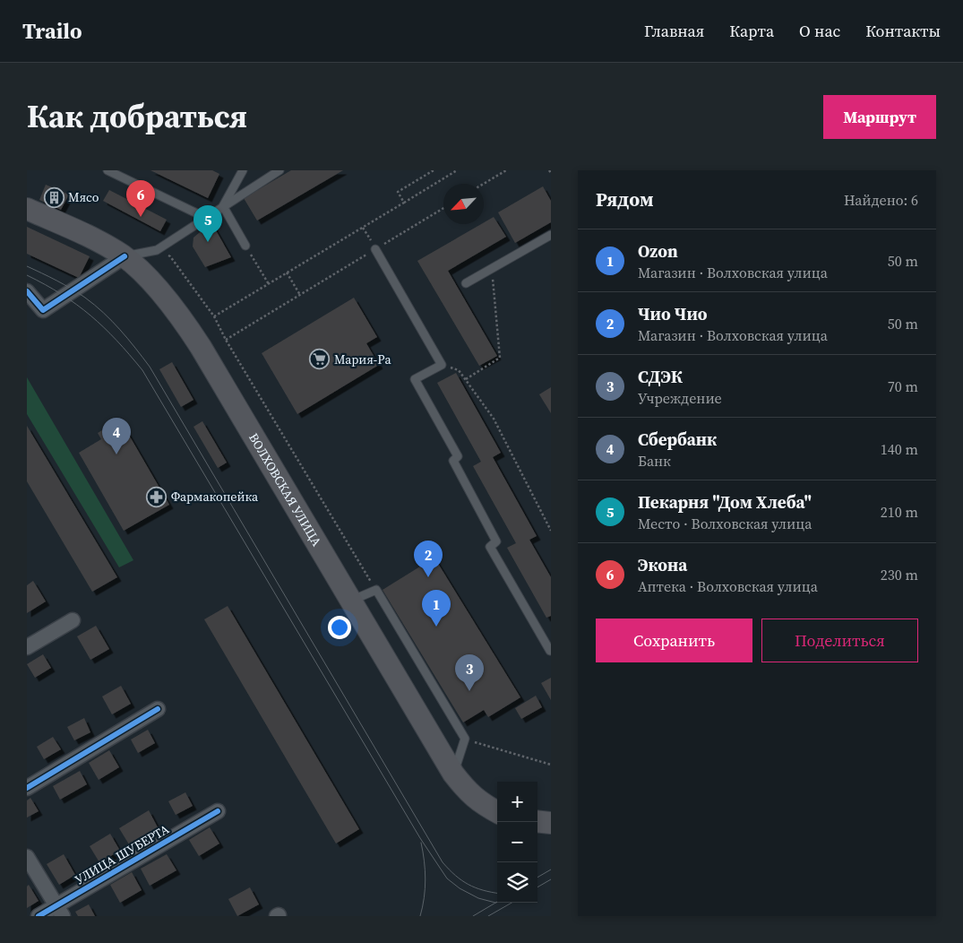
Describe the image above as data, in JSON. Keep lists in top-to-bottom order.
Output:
{
  "streets": {
    "main road": ["ВОЛХОВСКАЯ УЛИЦА"],
    "street": ["УЛИЦА ШУБЕРТА"]
  },
  "places": {
    "building": ["Мясо"],
    "supermarket": ["Мария-Ра"],
    "pharmacy": ["Фармакопейка"]
  },
  "north": "bottom left",
  "page": {
    "header": "Trailo",
    "nav": [
      "Главная",
      "Карта",
      "О нас",
      "Контакты"
    ],
    "title": "Как добраться",
    "buttons": [
      "Маршрут",
      ["Сохранить", "Поделиться"]
    ],
    "heading": ["Рядом", "Найдено: 6"],
    "pins": [
      "6",
      "5",
      "4",
      "2",
      "1",
      "3"
    ],
    "list": [
      {
        "mark": "1",
        "name": "Ozon",
        "note": "Магазин · Волховская улица",
        "value": "50 m"
      },
      {
        "mark": "2",
        "name": "Чио Чио",
        "note": "Магазин · Волховская улица",
        "value": "50 m"
      },
      {
        "mark": "3",
        "name": "СДЭК",
        "note": "Учреждение",
        "value": "70 m"
      },
      {
        "mark": "4",
        "name": "Сбербанк",
        "note": "Банк",
        "value": "140 m"
      },
      {
        "mark": "5",
        "name": "Пекарня \"Дом Хлеба\"",
        "note": "Место · Волховская улица",
        "value": "210 m"
      },
      {
        "mark": "6",
        "name": "Экона",
        "note": "Аптека · Волховская улица",
        "value": "230 m"
      }
    ],
    "map_buttons": ["+", "−"]
  }
}
